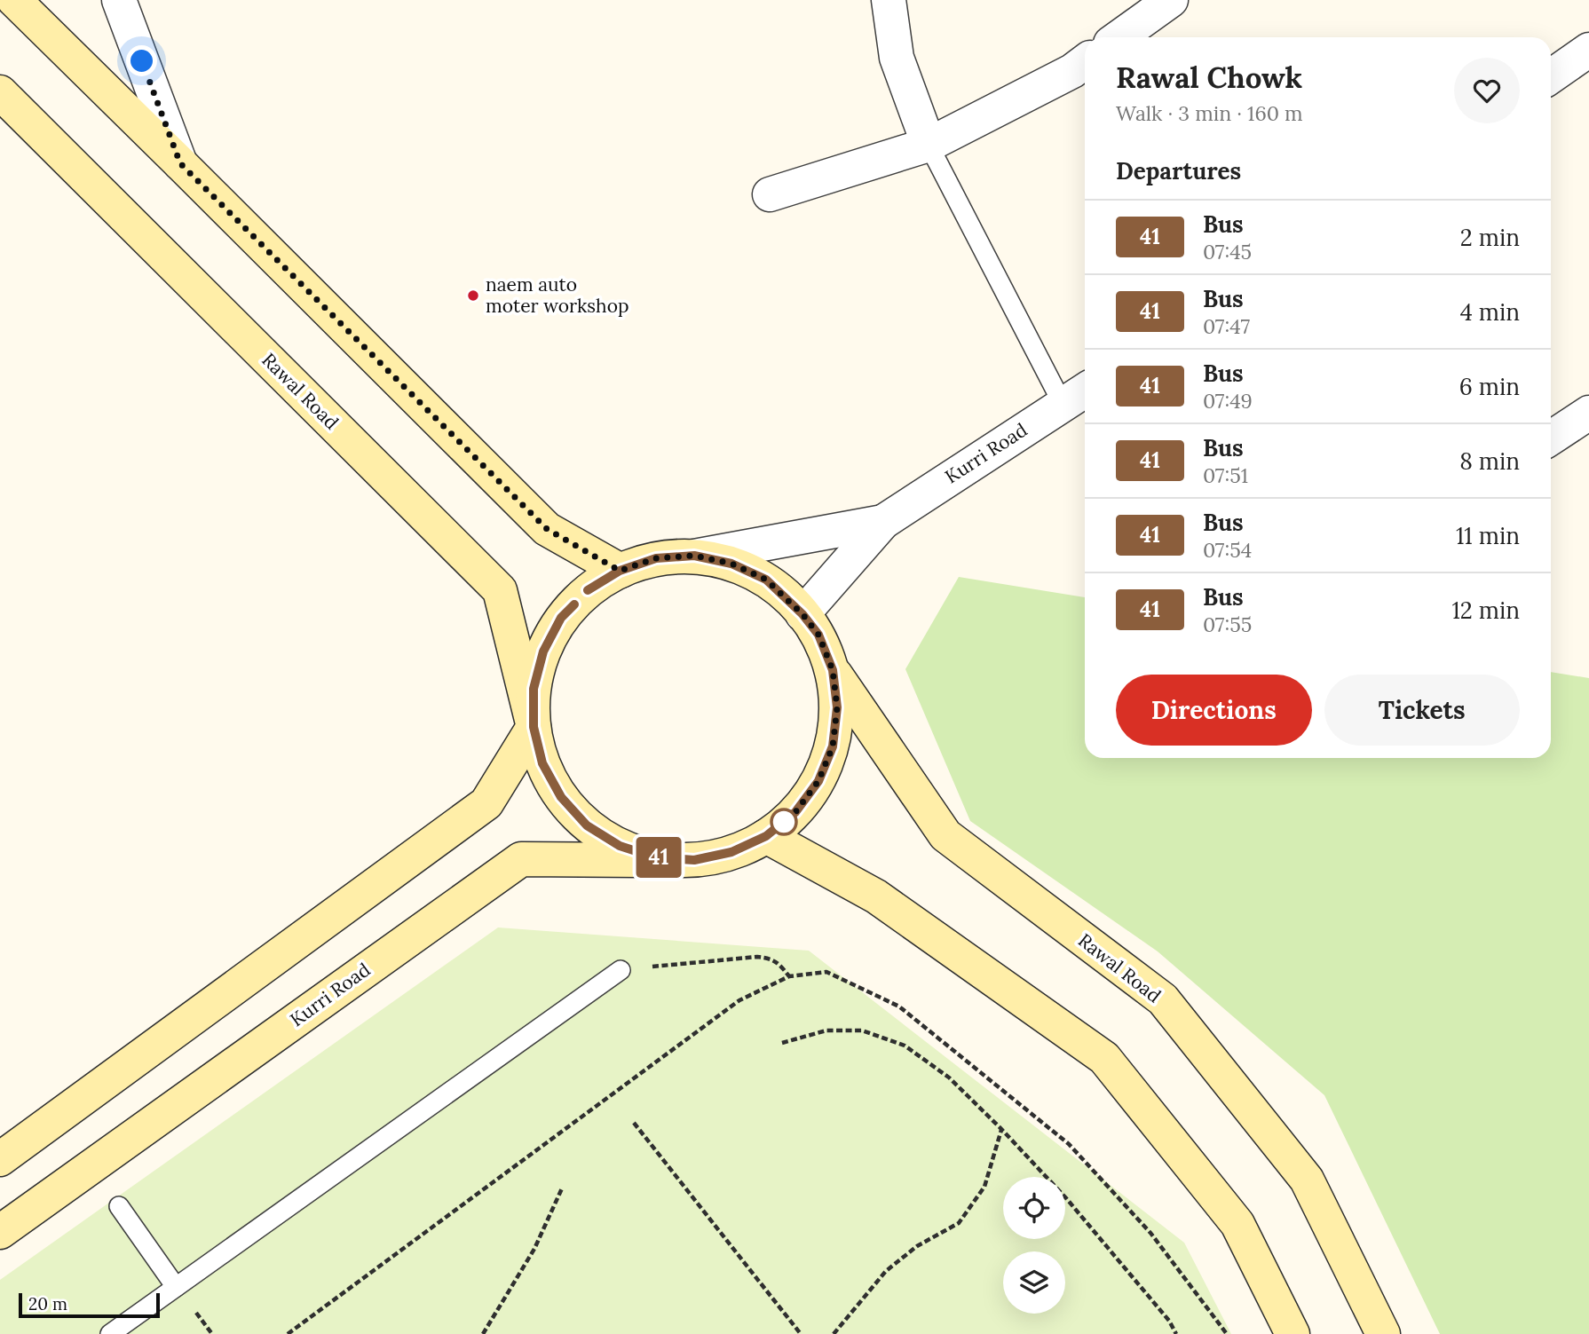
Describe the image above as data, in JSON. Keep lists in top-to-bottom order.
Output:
{
  "streets": {
    "main road": ["Rawal Road", "Kurri Road"]
  },
  "places": ["naem auto moter workshop"],
  "lines": ["bus line 41"],
  "scale_bar": "20 m",
  "page": {
    "on_map": "41",
    "heading": [
      ["Rawal Chowk", "Walk · 3 min · 160 m"],
      "Departures"
    ],
    "list": [
      {
        "mark": "41",
        "name": "Bus",
        "note": "07:45",
        "value": "2 min"
      },
      {
        "mark": "41",
        "name": "Bus",
        "note": "07:47",
        "value": "4 min"
      },
      {
        "mark": "41",
        "name": "Bus",
        "note": "07:49",
        "value": "6 min"
      },
      {
        "mark": "41",
        "name": "Bus",
        "note": "07:51",
        "value": "8 min"
      },
      {
        "mark": "41",
        "name": "Bus",
        "note": "07:54",
        "value": "11 min"
      },
      {
        "mark": "41",
        "name": "Bus",
        "note": "07:55",
        "value": "12 min"
      }
    ],
    "buttons": ["Directions", "Tickets"],
    "scale": "20 m"
  }
}
